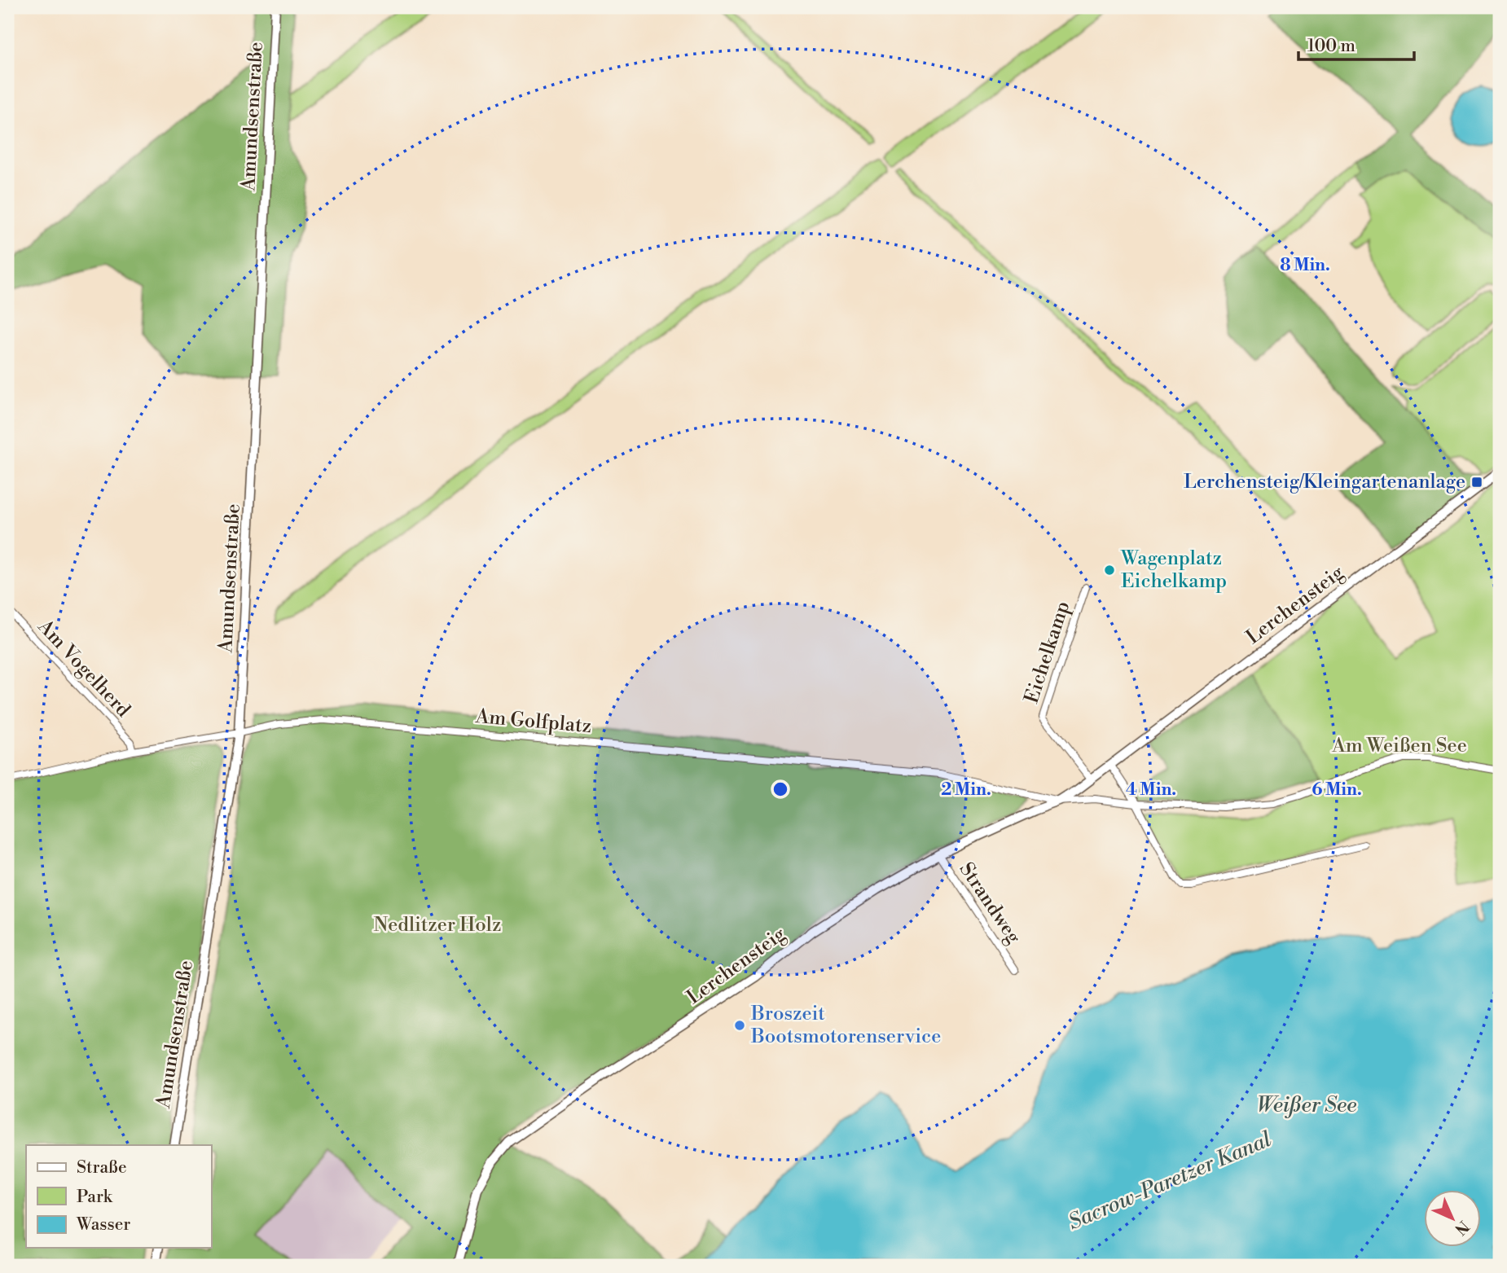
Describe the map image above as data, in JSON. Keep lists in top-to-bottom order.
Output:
{
  "streets": {
    "street": [
      "Amundsenstraße",
      "Lerchensteig",
      "Eichelkamp",
      "Am Vogelherd",
      "Am Golfplatz",
      "Strandweg"
    ]
  },
  "crossings": [
    ["Amundsenstraße", "Am Golfplatz"],
    ["Lerchensteig", "Eichelkamp"],
    ["Lerchensteig", "Am Golfplatz"],
    ["Lerchensteig", "Strandweg"],
    ["Am Vogelherd", "Am Golfplatz"]
  ],
  "water": ["Weißer See", "Sacrow-Paretzer Kanal"],
  "parks": ["Am Weißen See", "Nedlitzer Holz"],
  "places": {
    "transit": ["Lerchensteig/Kleingartenanlage"],
    "other": ["Wagenplatz Eichelkamp", "Broszeit Bootsmotorenservice"]
  },
  "legend": ["Straße", "Park", "Wasser"],
  "scale_bar": "100 m",
  "north": "bottom right",
  "rings": [
    "8 Min.",
    "2 Min.",
    "4 Min.",
    "6 Min."
  ]
}
